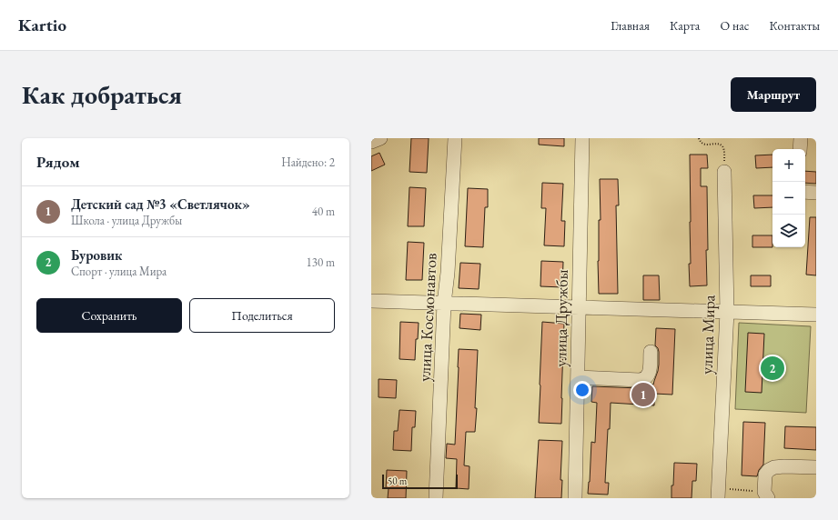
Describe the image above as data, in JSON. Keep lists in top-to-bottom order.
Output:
{
  "streets": {
    "street": ["улица Космонавтов", "улица Дружбы", "улица Мира"]
  },
  "scale_bar": "50 m",
  "page": {
    "header": "Kartio",
    "nav": [
      "Главная",
      "Карта",
      "О нас",
      "Контакты"
    ],
    "buttons": [
      "Маршрут",
      ["Сохранить", "Поделиться"]
    ],
    "title": "Как добраться",
    "heading": ["Рядом", "Найдено: 2"],
    "map_buttons": ["+", "−"],
    "list": [
      {
        "mark": "1",
        "name": "Детский сад №3 «Светлячок»",
        "note": "Школа · улица Дружбы",
        "value": "40 m"
      },
      {
        "mark": "2",
        "name": "Буровик",
        "note": "Спорт · улица Мира",
        "value": "130 m"
      }
    ],
    "pins": ["2", "1"],
    "scale": "50 m"
  }
}
